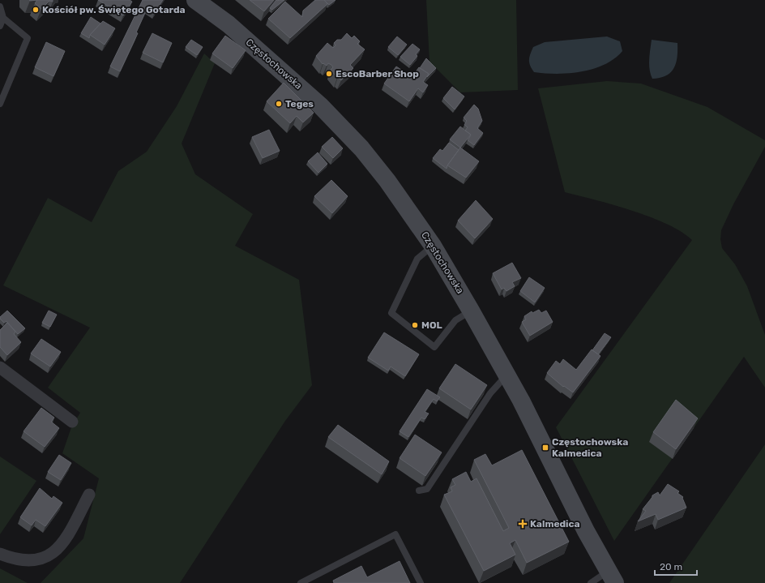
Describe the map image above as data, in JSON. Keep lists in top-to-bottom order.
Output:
{
  "streets": {
    "main road": ["Częstochowska"]
  },
  "places": {
    "other": [
      "Kościół pw. Świętego Gotarda",
      "EscoBarber Shop",
      "Teges",
      "MOL"
    ],
    "transit": ["Częstochowska Kalmedica"],
    "health": ["Kalmedica"]
  },
  "scale_bar": "20 m"
}
